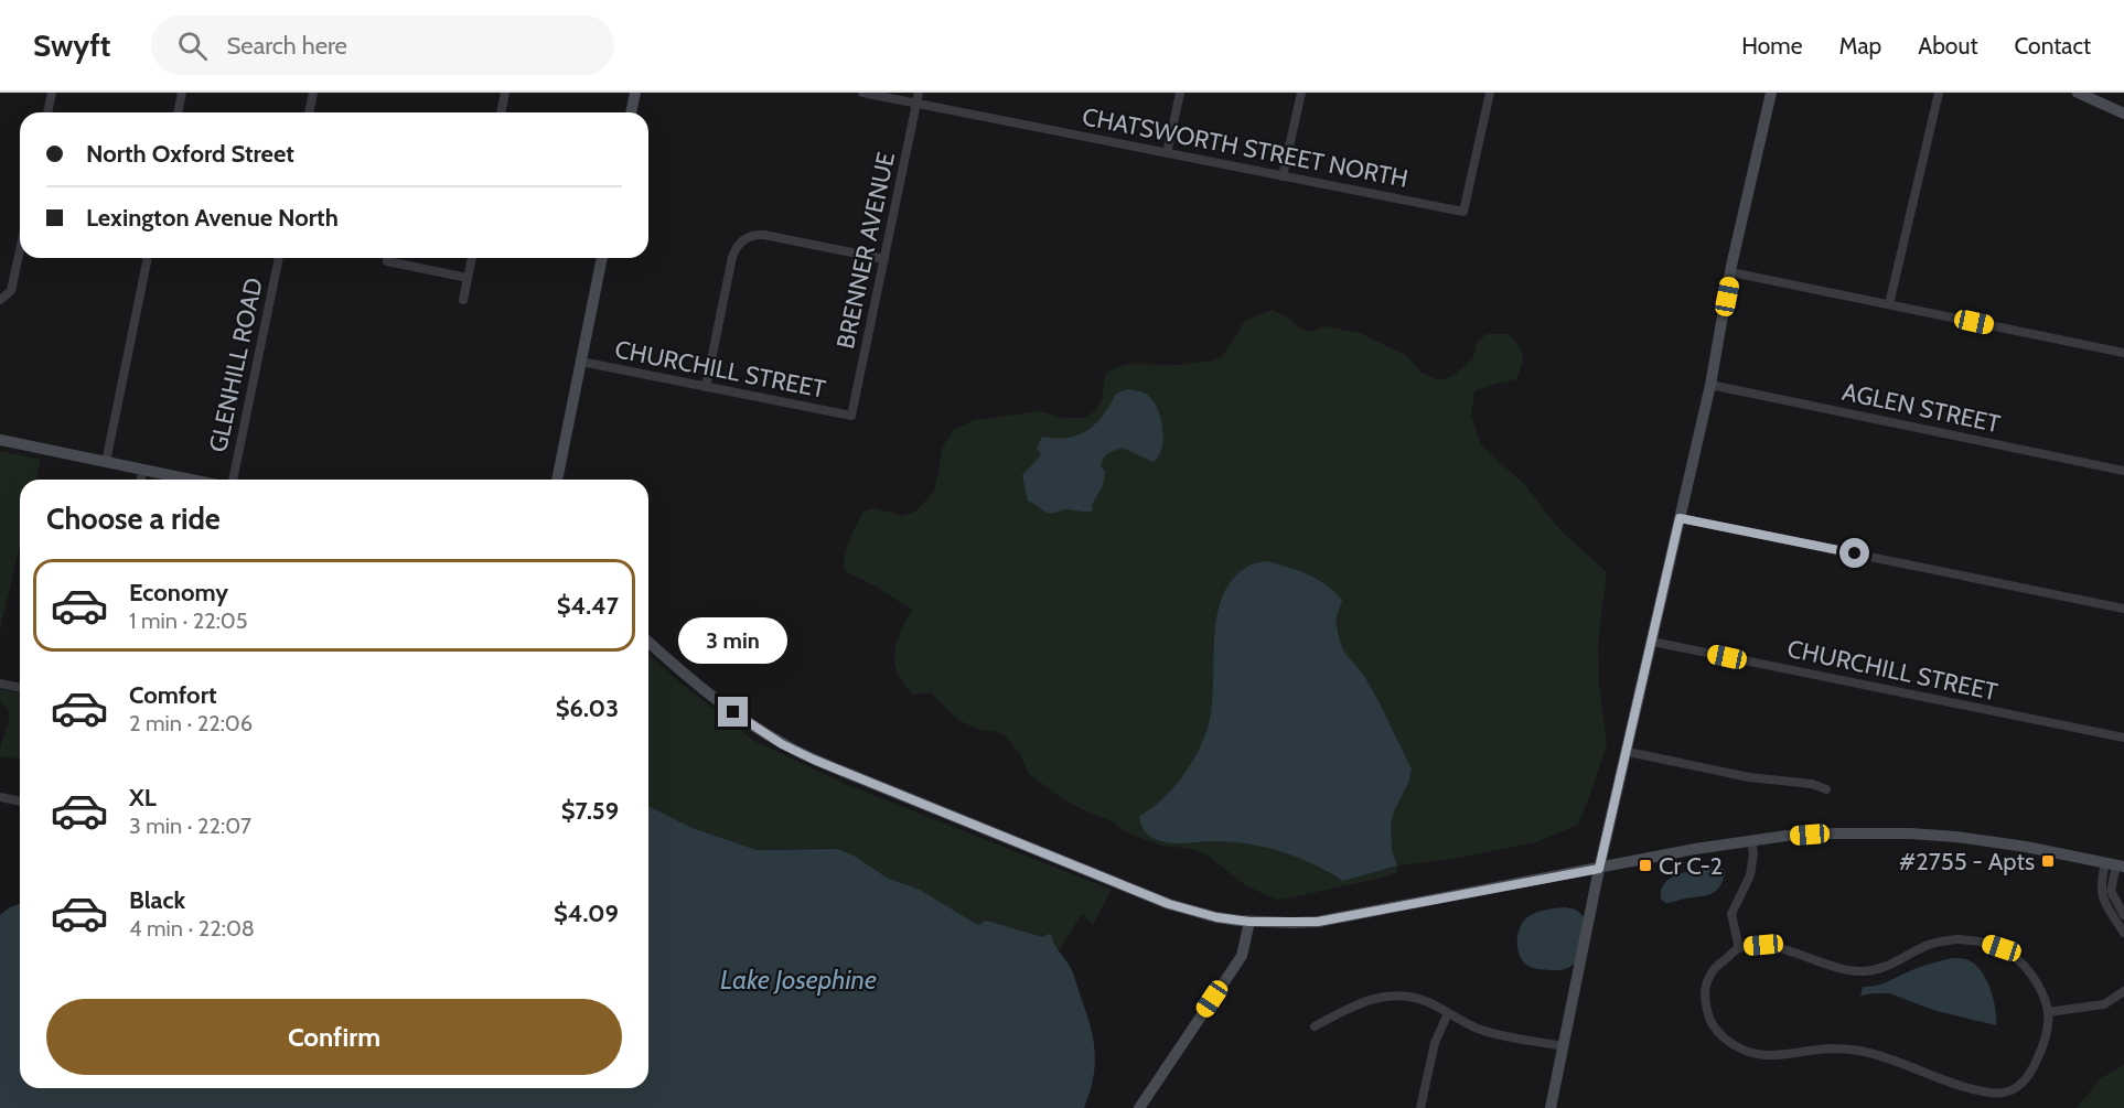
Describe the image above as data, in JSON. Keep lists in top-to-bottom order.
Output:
{
  "streets": {
    "street": [
      "CHATSWORTH STREET NORTH",
      "BRENNER AVENUE",
      "GLENHILL ROAD",
      "CHURCHILL STREET",
      "AGLEN STREET"
    ]
  },
  "crossings": [
    ["CHATSWORTH STREET NORTH", "BRENNER AVENUE"],
    ["BRENNER AVENUE", "CHURCHILL STREET"]
  ],
  "water": ["Lake Josephine"],
  "places": {
    "transit": ["#2755 - Apts", "Cr C-2"]
  },
  "page": {
    "header": "Swyft",
    "search": "Search here",
    "nav": [
      "Home",
      "Map",
      "About",
      "Contact"
    ],
    "banner": ["North Oxford Street", "Lexington Avenue North"],
    "heading": "Choose a ride",
    "list": [
      {
        "name": "Economy",
        "note": "1 min · 22:05",
        "value": "$4.47"
      },
      {
        "name": "Comfort",
        "note": "2 min · 22:06",
        "value": "$6.03"
      },
      {
        "name": "XL",
        "note": "3 min · 22:07",
        "value": "$7.59"
      },
      {
        "name": "Black",
        "note": "4 min · 22:08",
        "value": "$4.09"
      }
    ],
    "bubble": "3 min",
    "buttons": "Confirm"
  }
}
